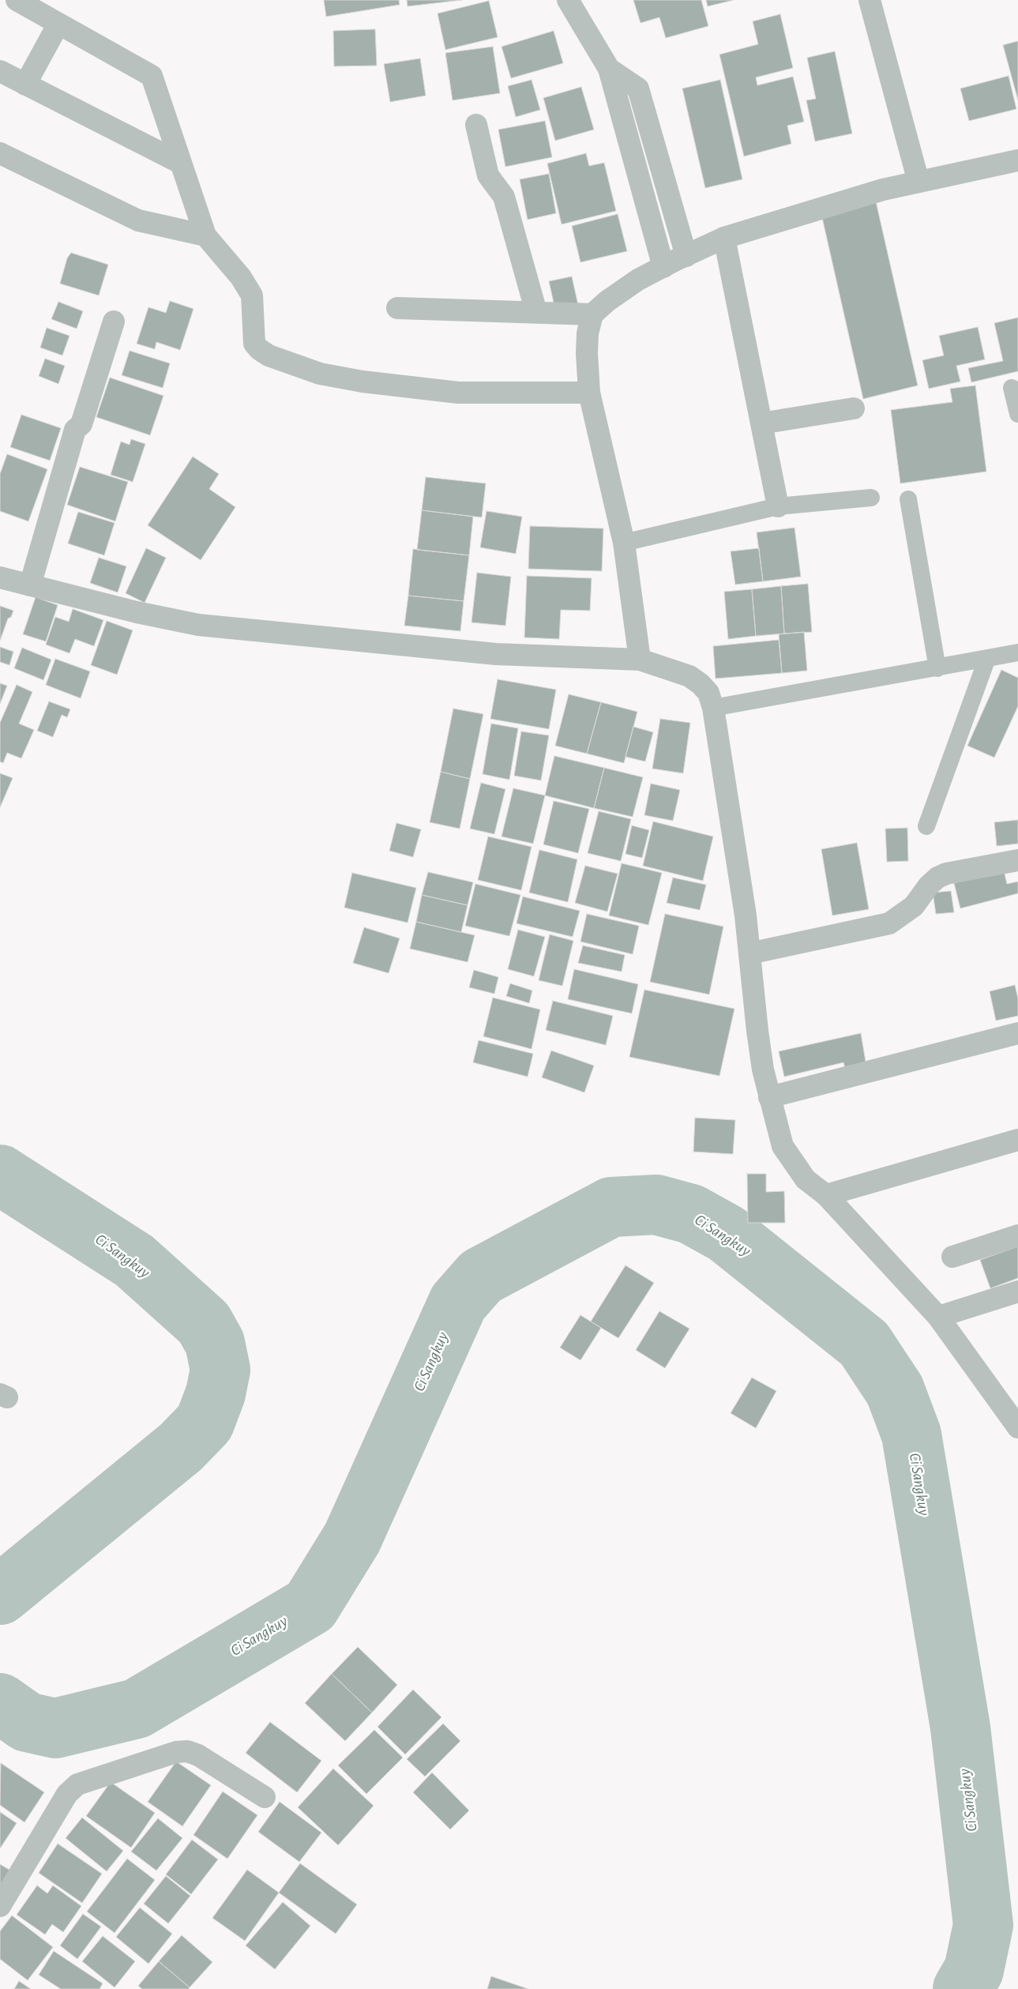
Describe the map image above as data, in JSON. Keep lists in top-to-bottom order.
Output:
{
  "water": ["Ci Sangkuy"]
}
